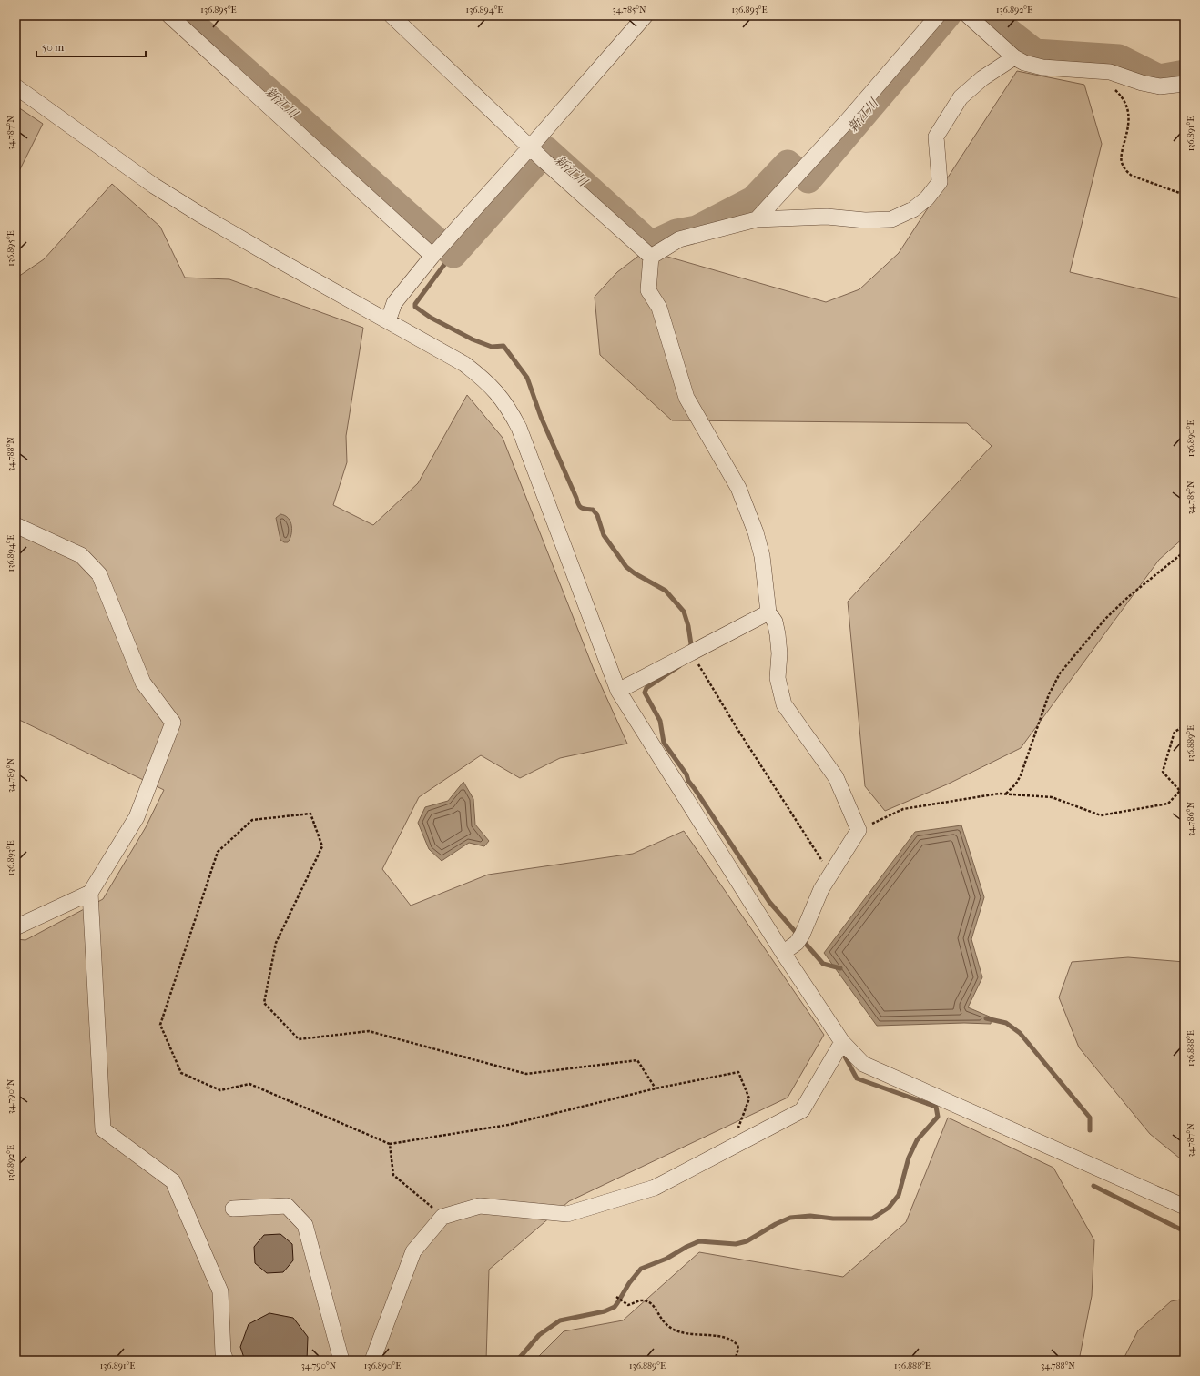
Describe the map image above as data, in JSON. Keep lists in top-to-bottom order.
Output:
{
  "water": ["新江川"],
  "scale_bar": "50 m",
  "coordinates": [
    "136.895°E",
    "136.894°E",
    "34.785°N",
    "136.893°E",
    "136.892°E",
    "34.787°N",
    "136.891°E",
    "136.890°E",
    "34.788°N",
    "136.889°E",
    "34.789°N",
    "34.786°N",
    "136.888°E",
    "34.790°N"
  ]
}
